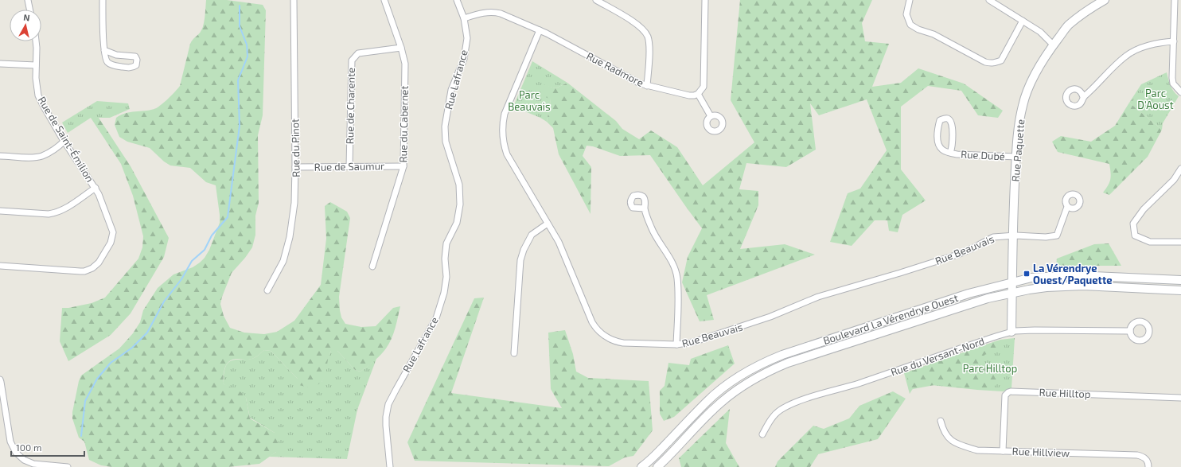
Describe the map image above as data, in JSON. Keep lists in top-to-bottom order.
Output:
{
  "streets": {
    "main road": ["Rue Paquette", "Boulevard La Vérendrye Ouest"],
    "street": [
      "Rue Radmore",
      "Rue Lafrance",
      "Rue de Charente",
      "Rue du Cabernet",
      "Rue de Saint-Émilion",
      "Rue du Pinot",
      "Rue Dubé",
      "Rue de Saumur",
      "Rue Beauvais",
      "Rue du Versant-Nord",
      "Rue Hilltop",
      "Rue Hillview"
    ]
  },
  "crossings": [
    ["Rue Radmore", "Rue Lafrance"],
    ["Rue Radmore", "Rue Beauvais"],
    ["Rue de Charente", "Rue du Cabernet"],
    ["Rue de Charente", "Rue de Saumur"],
    ["Rue du Cabernet", "Rue de Saumur"],
    ["Rue du Pinot", "Rue de Saumur"],
    ["Rue Paquette", "Rue Dubé"],
    ["Rue Paquette", "Rue Beauvais"],
    ["Rue Paquette", "Boulevard La Vérendrye Ouest"],
    ["Rue Paquette", "Rue du Versant-Nord"],
    ["Rue Hilltop", "Rue Hillview"]
  ],
  "parks": ["Parc D'Aoust", "Parc Beauvais", "Parc Hilltop"],
  "places": {
    "transit": ["La Vérendrye Ouest/Paquette"]
  },
  "scale_bar": "100 m",
  "north": "top"
}
